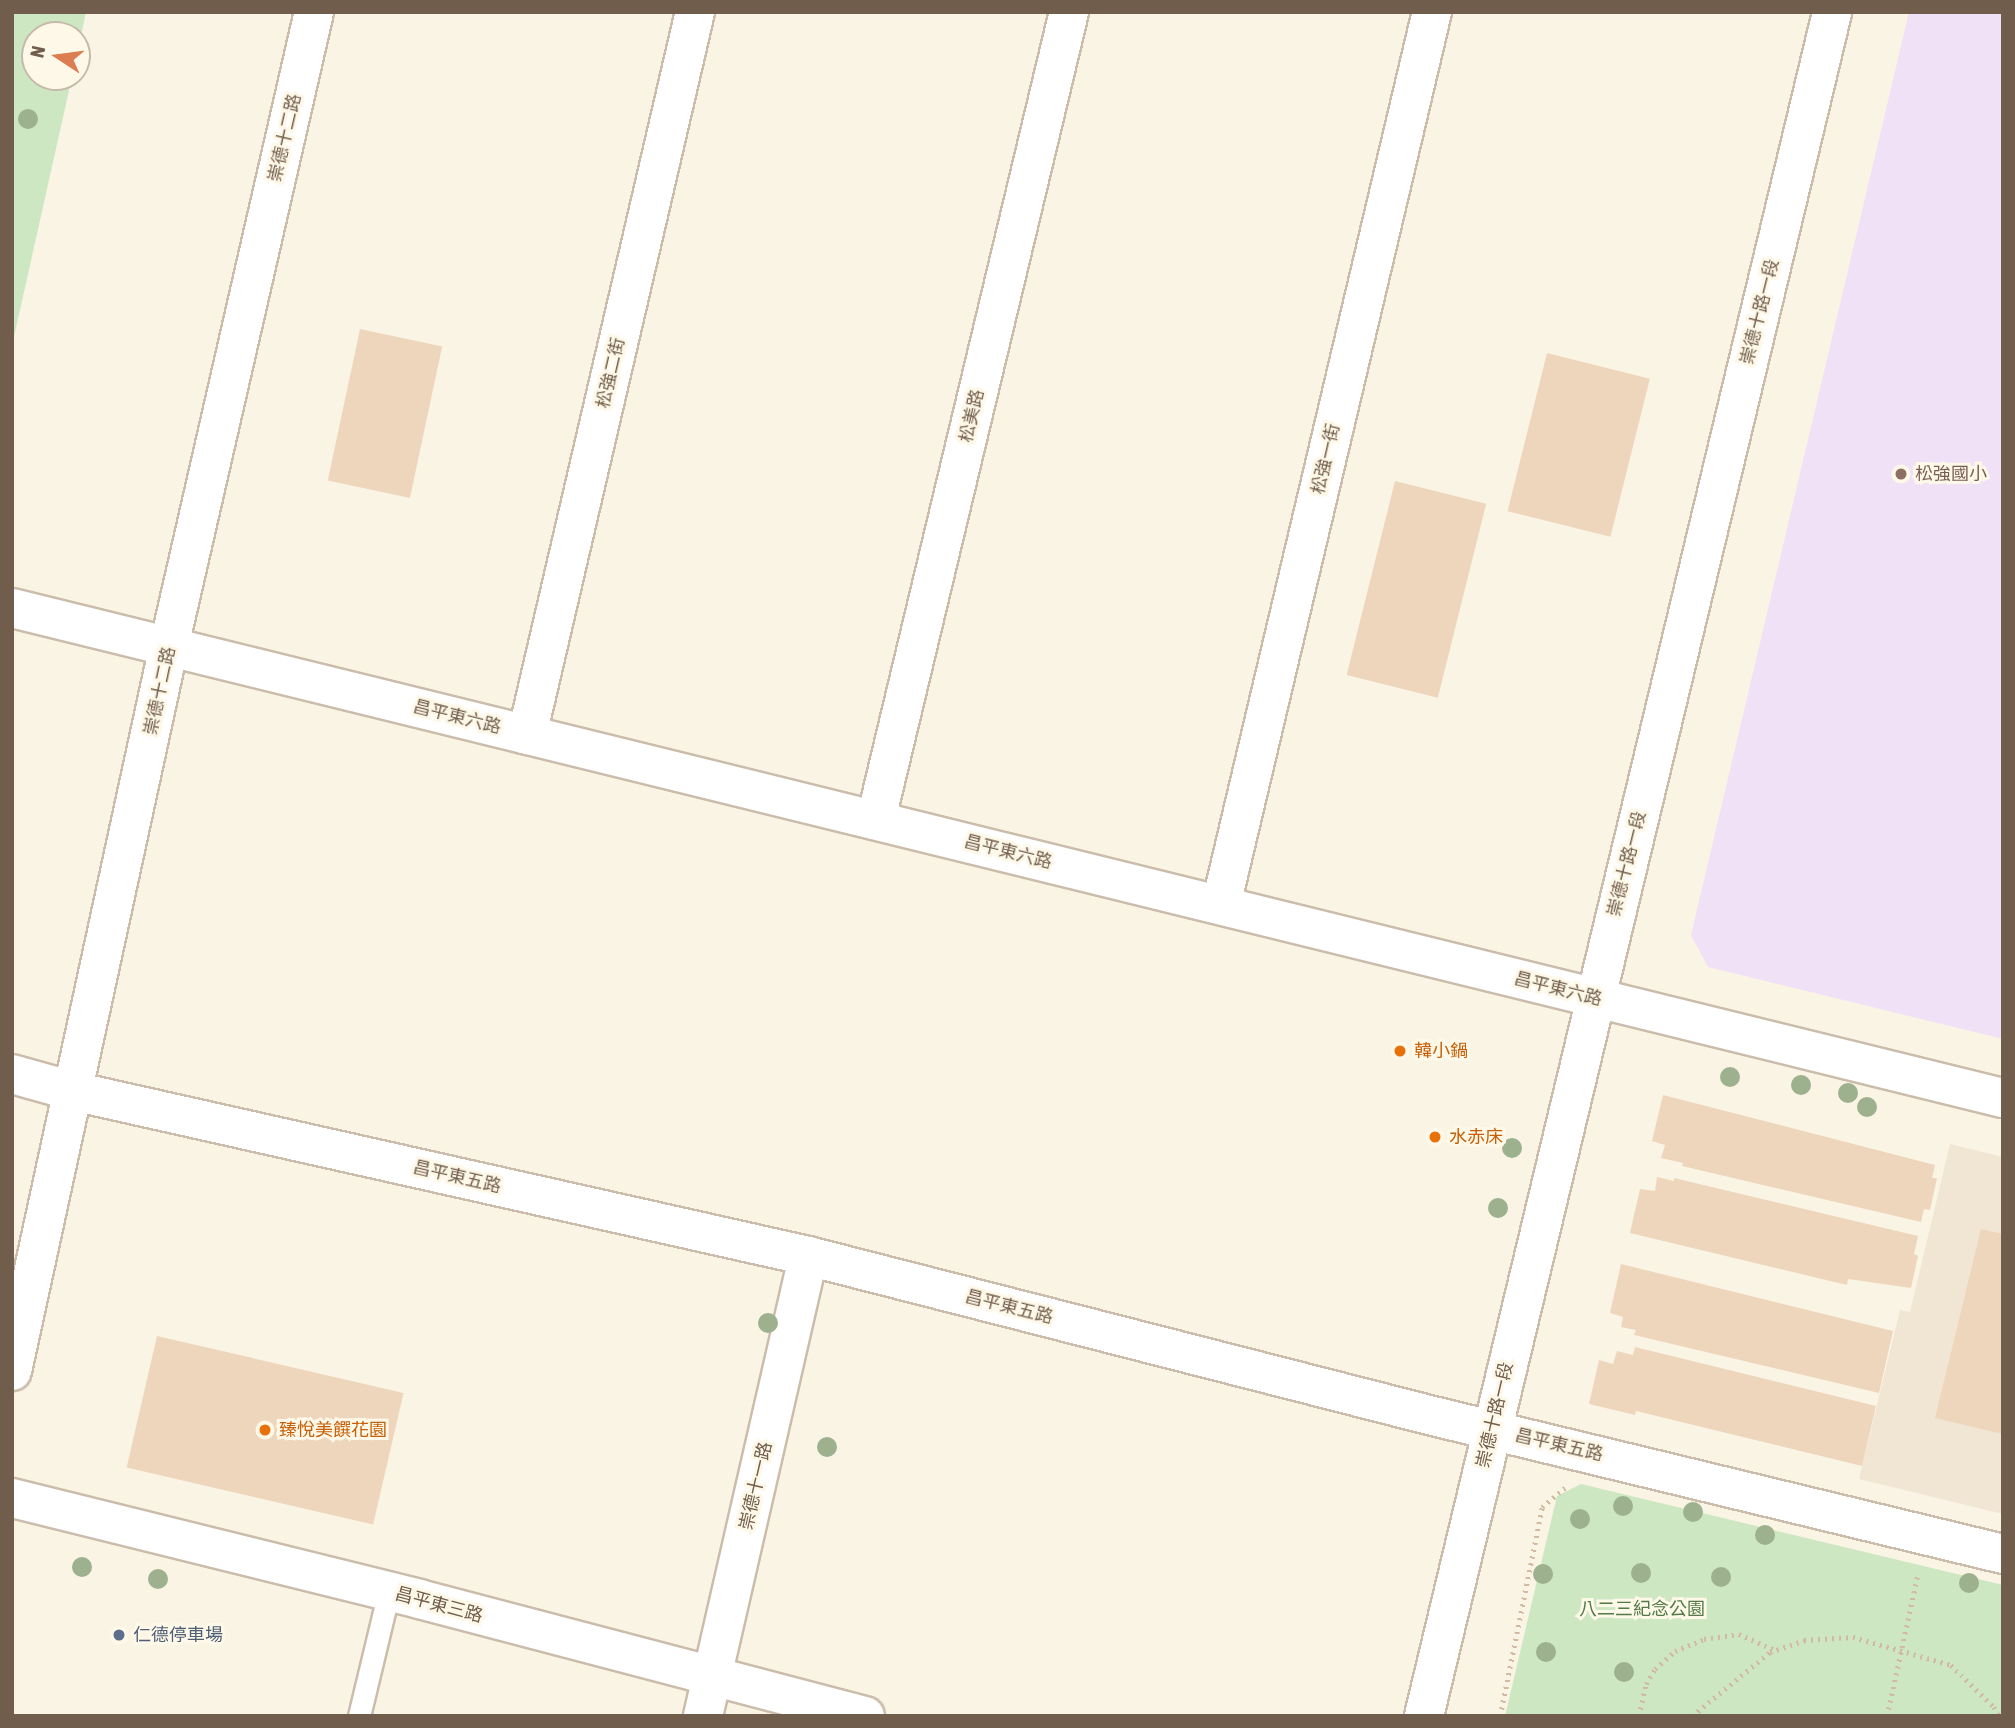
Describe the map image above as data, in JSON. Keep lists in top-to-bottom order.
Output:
{
  "streets": {
    "street": [
      "崇德十二路",
      "崇德十路一段",
      "松強二街",
      "松美路",
      "松強一街",
      "昌平東六路",
      "昌平東五路",
      "崇德十一路",
      "昌平東三路"
    ]
  },
  "crossings": [
    ["崇德十二路", "昌平東六路"],
    ["崇德十二路", "昌平東五路"],
    ["崇德十路一段", "昌平東六路"],
    ["崇德十路一段", "昌平東五路"],
    ["松強二街", "昌平東六路"],
    ["松美路", "昌平東六路"],
    ["松強一街", "昌平東六路"],
    ["昌平東五路", "崇德十一路"],
    ["崇德十一路", "昌平東三路"]
  ],
  "parks": ["八二三紀念公園"],
  "places": [
    "松強國小",
    "韓小鍋",
    "水赤床",
    "臻悅美饌花園",
    "仁德停車場"
  ],
  "north": "left"
}
